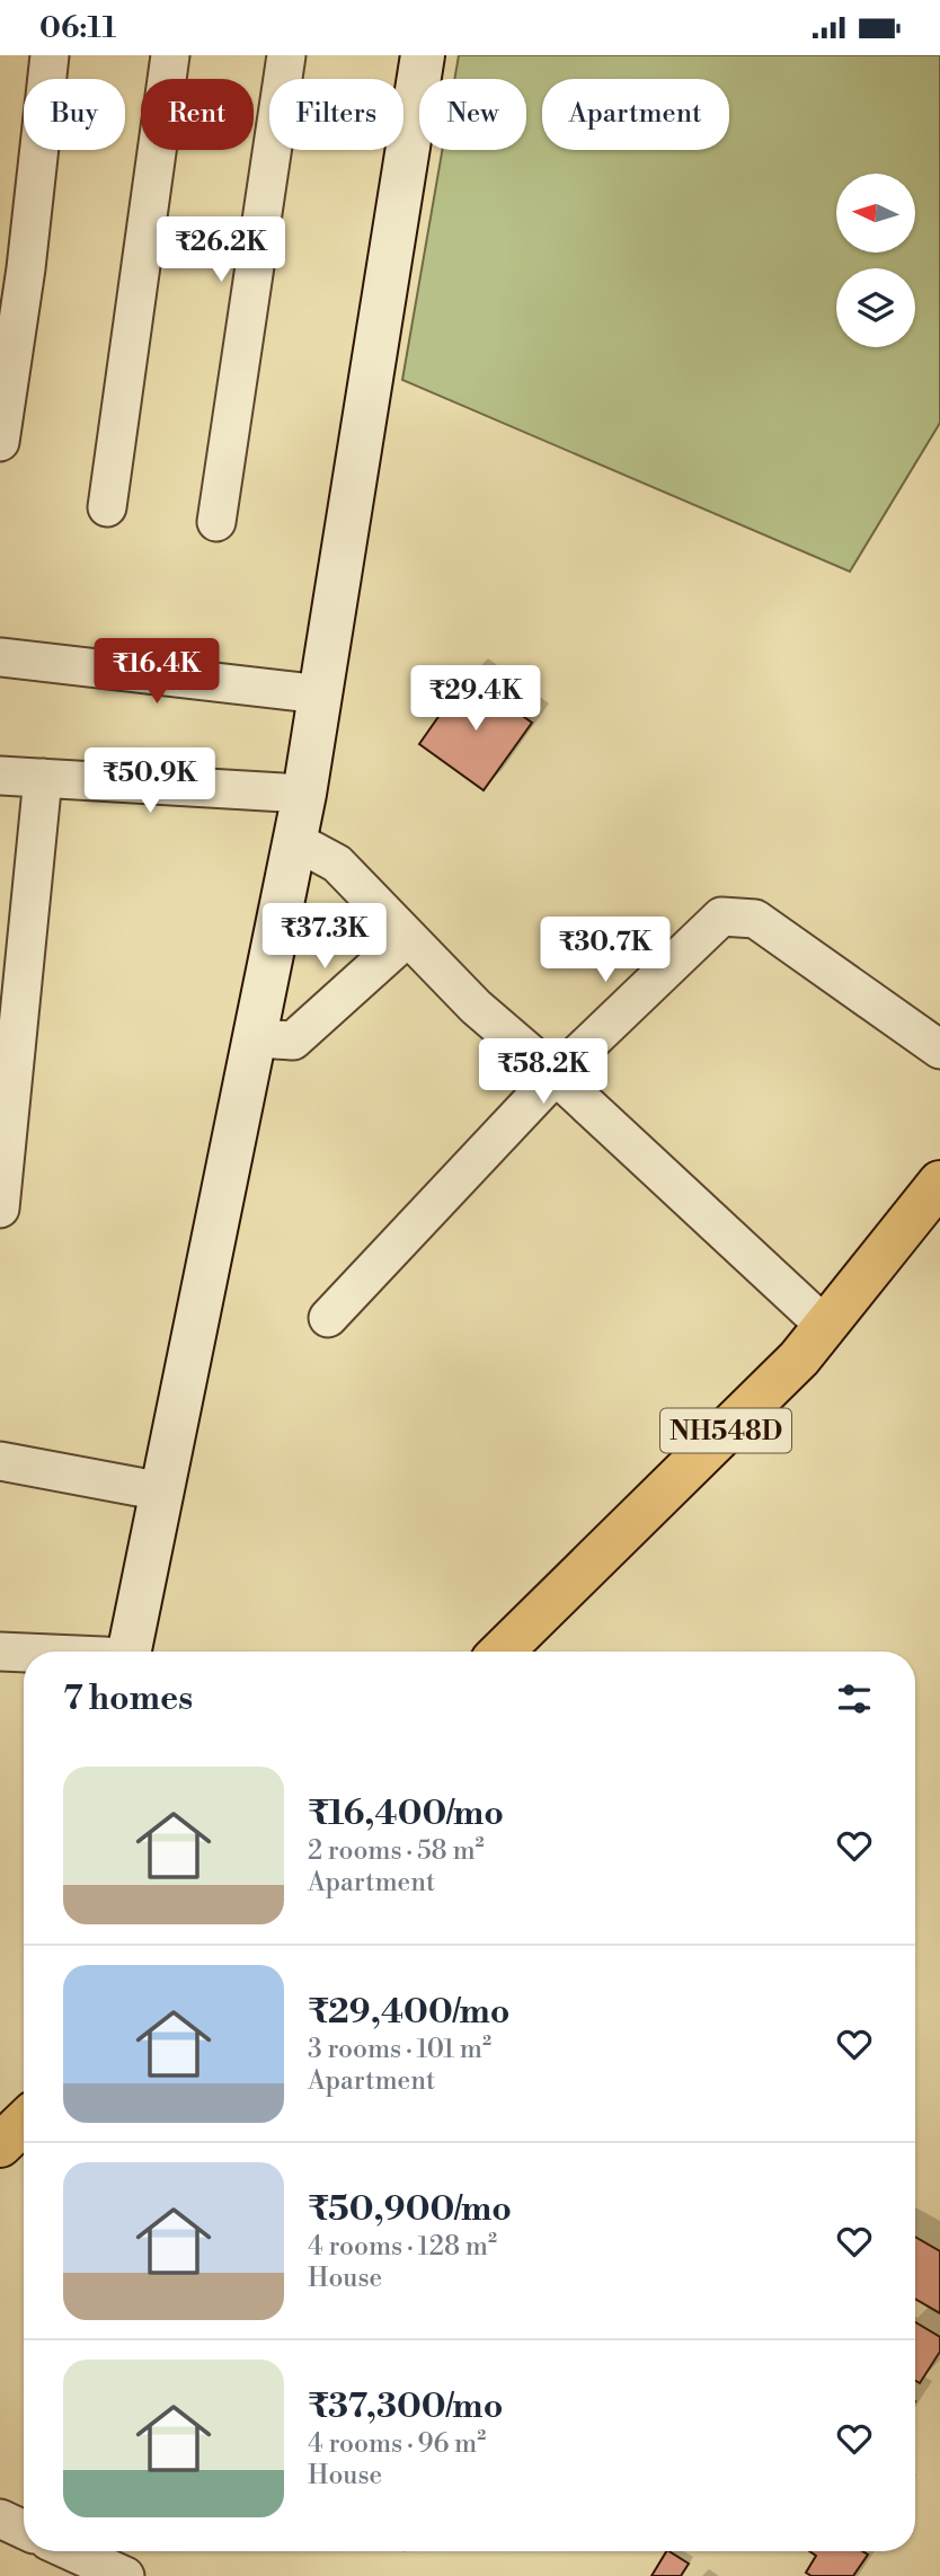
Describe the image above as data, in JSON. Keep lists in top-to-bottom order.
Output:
{
  "streets": {
    "highway": ["NH548D"]
  },
  "north": "left",
  "page": {
    "status": "06:11",
    "chip": [
      "Buy",
      "Rent",
      "Filters",
      "New",
      "Apartment"
    ],
    "price": [
      "₹26.2K",
      "₹16.4K",
      "₹29.4K",
      "₹50.9K",
      "₹37.3K",
      "₹30.7K",
      "₹58.2K"
    ],
    "heading": "7 homes",
    "list": [
      {
        "name": "₹16,400/mo",
        "note": "2 rooms · 58 m² · Apartment"
      },
      {
        "name": "₹29,400/mo",
        "note": "3 rooms · 101 m² · Apartment"
      },
      {
        "name": "₹50,900/mo",
        "note": "4 rooms · 128 m² · House"
      },
      {
        "name": "₹37,300/mo",
        "note": "4 rooms · 96 m² · House"
      }
    ]
  }
}
